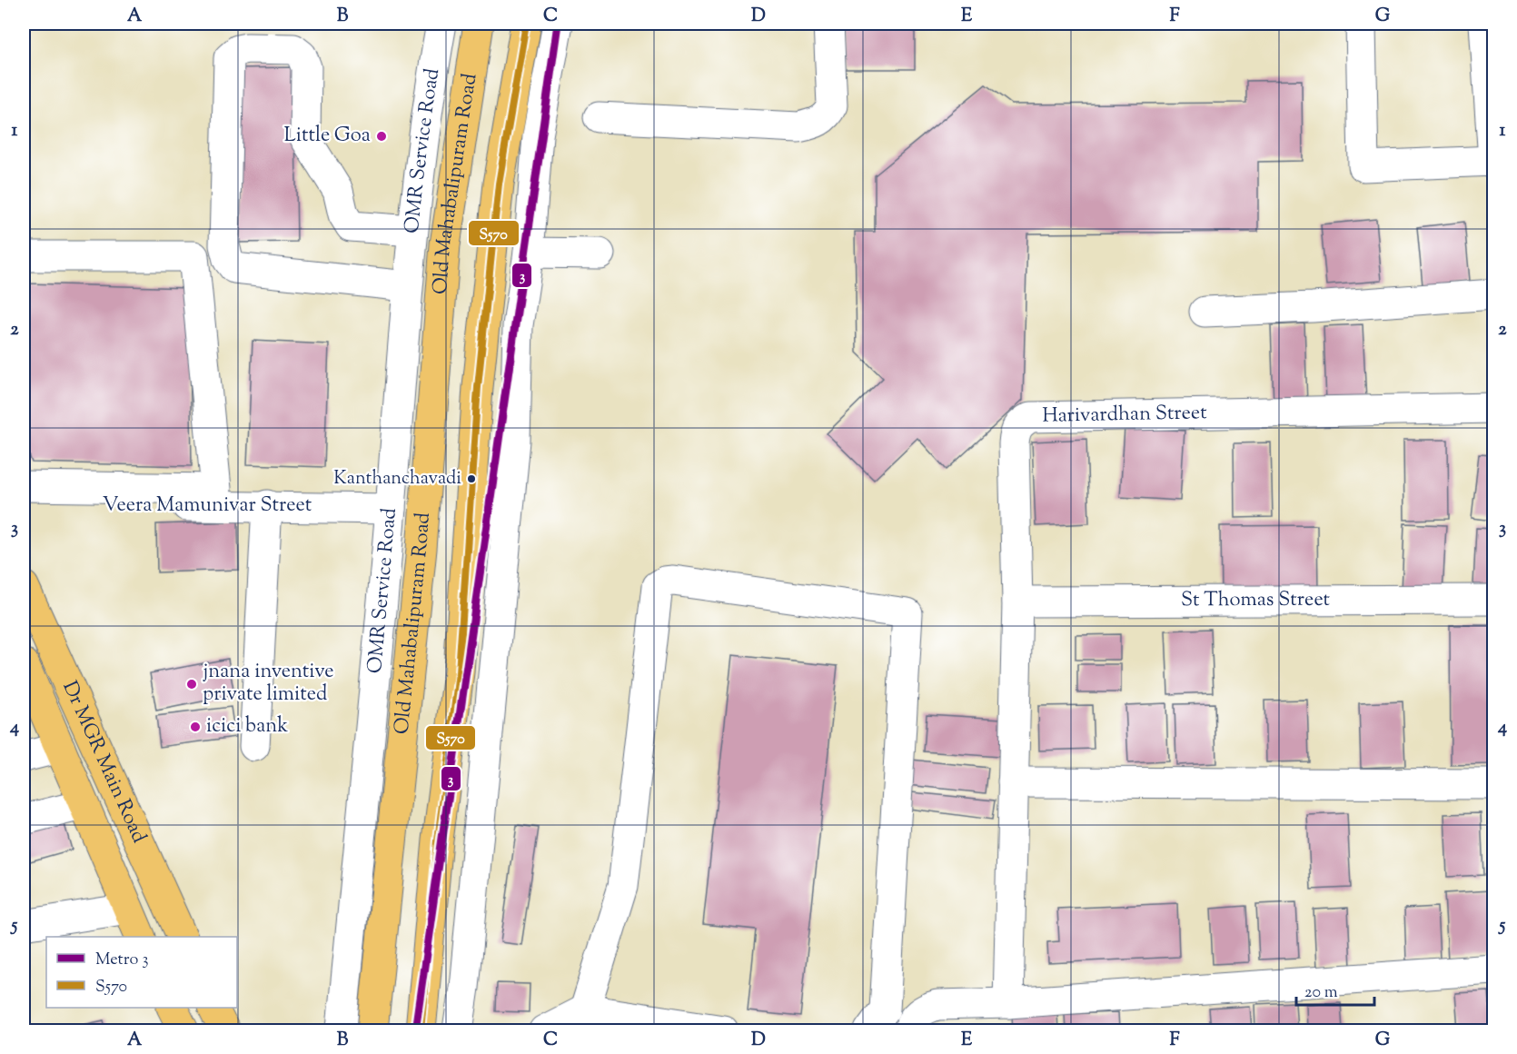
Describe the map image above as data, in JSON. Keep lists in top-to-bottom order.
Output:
{
  "streets": {
    "main road": ["Old Mahabalipuram Road", "Dr MGR Main Road"],
    "street": [
      "OMR Service Road",
      "Harivardhan Street",
      "Veera Mamunivar Street",
      "St Thomas Street"
    ]
  },
  "crossings": [
    ["OMR Service Road", "Veera Mamunivar Street"],
    ["Harivardhan Street", "St Thomas Street"]
  ],
  "places": [
    "Little Goa",
    "Kanthanchavadi",
    "jnana inventive private limited",
    "icici bank"
  ],
  "lines": ["metro line 3", "transit line S570"],
  "legend": ["Metro 3", "S570"],
  "scale_bar": "20 m",
  "grid": {
    "columns": [
      "A",
      "B",
      "C",
      "D",
      "E",
      "F",
      "G"
    ],
    "rows": [
      "1",
      "2",
      "3",
      "4",
      "5"
    ]
  }
}
